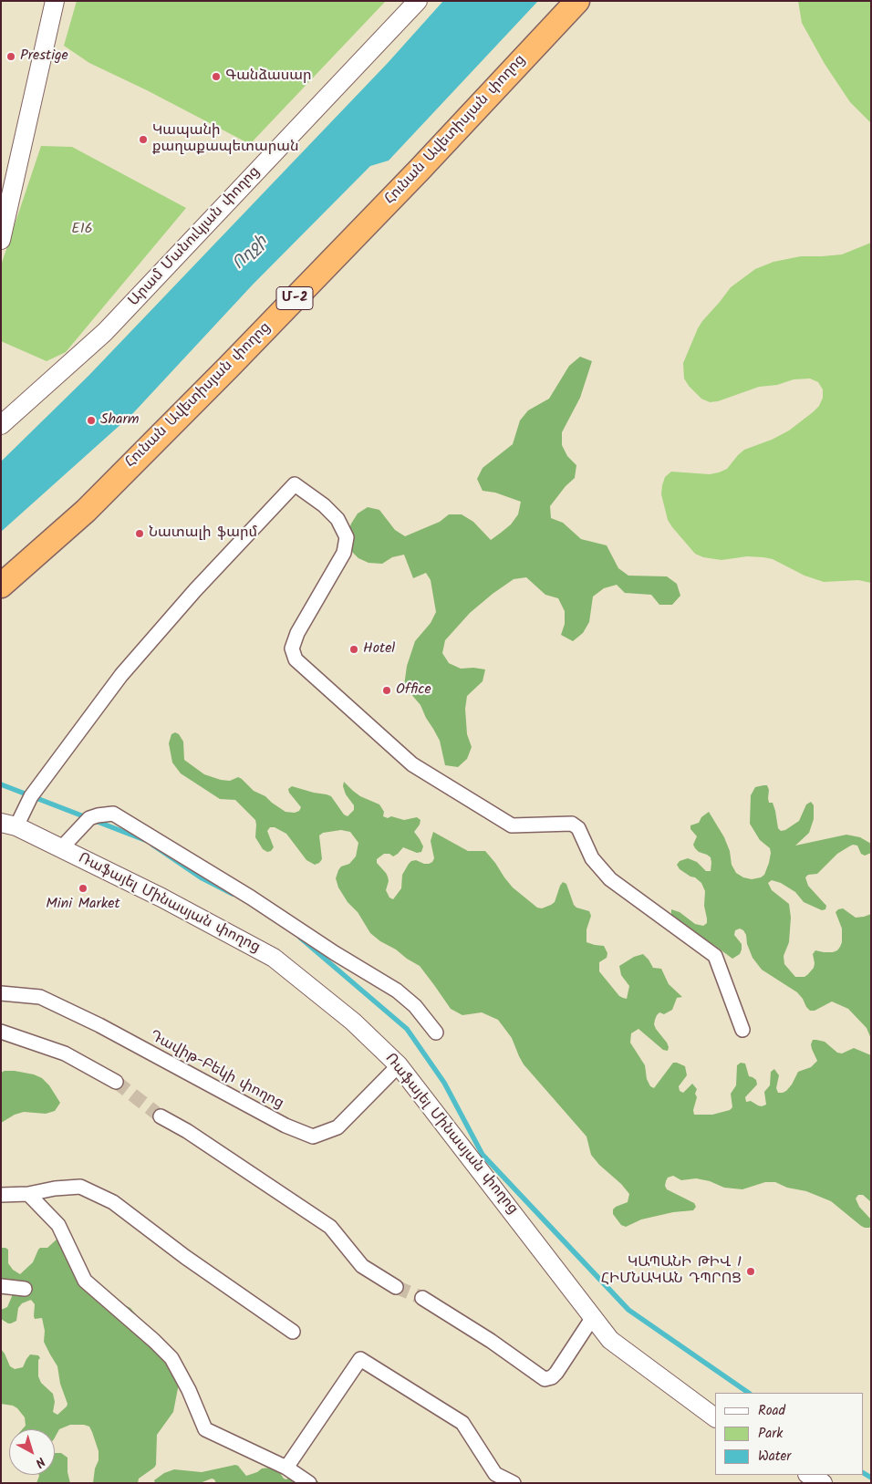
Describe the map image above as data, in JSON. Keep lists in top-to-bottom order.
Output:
{
  "streets": {
    "highway": ["Հունան Ավետիսյան փողոց", "Մ-2"],
    "street": ["Արամ Մանուկյան փողոց", "Ռաֆայել Մինասյան փողոց", "Դավիթ-Բեկի փողոց"]
  },
  "crossings": [
    ["Ռաֆայել Մինասյան փողոց", "Դավիթ-Բեկի փողոց"]
  ],
  "water": ["Ողջի"],
  "parks": ["E16"],
  "places": [
    "Prestige",
    "Գանձասար",
    "Կապանի քաղաքապետարան",
    "Sharm",
    "Նատալի ֆարմ",
    "Hotel",
    "Office",
    "Mini Market",
    "ԿԱՊԱՆԻ ԹԻՎ 1 ՀԻՄՆԱԿԱՆ ԴՊՐՈՑ"
  ],
  "legend": ["Road", "Park", "Water"],
  "north": "bottom right"
}
